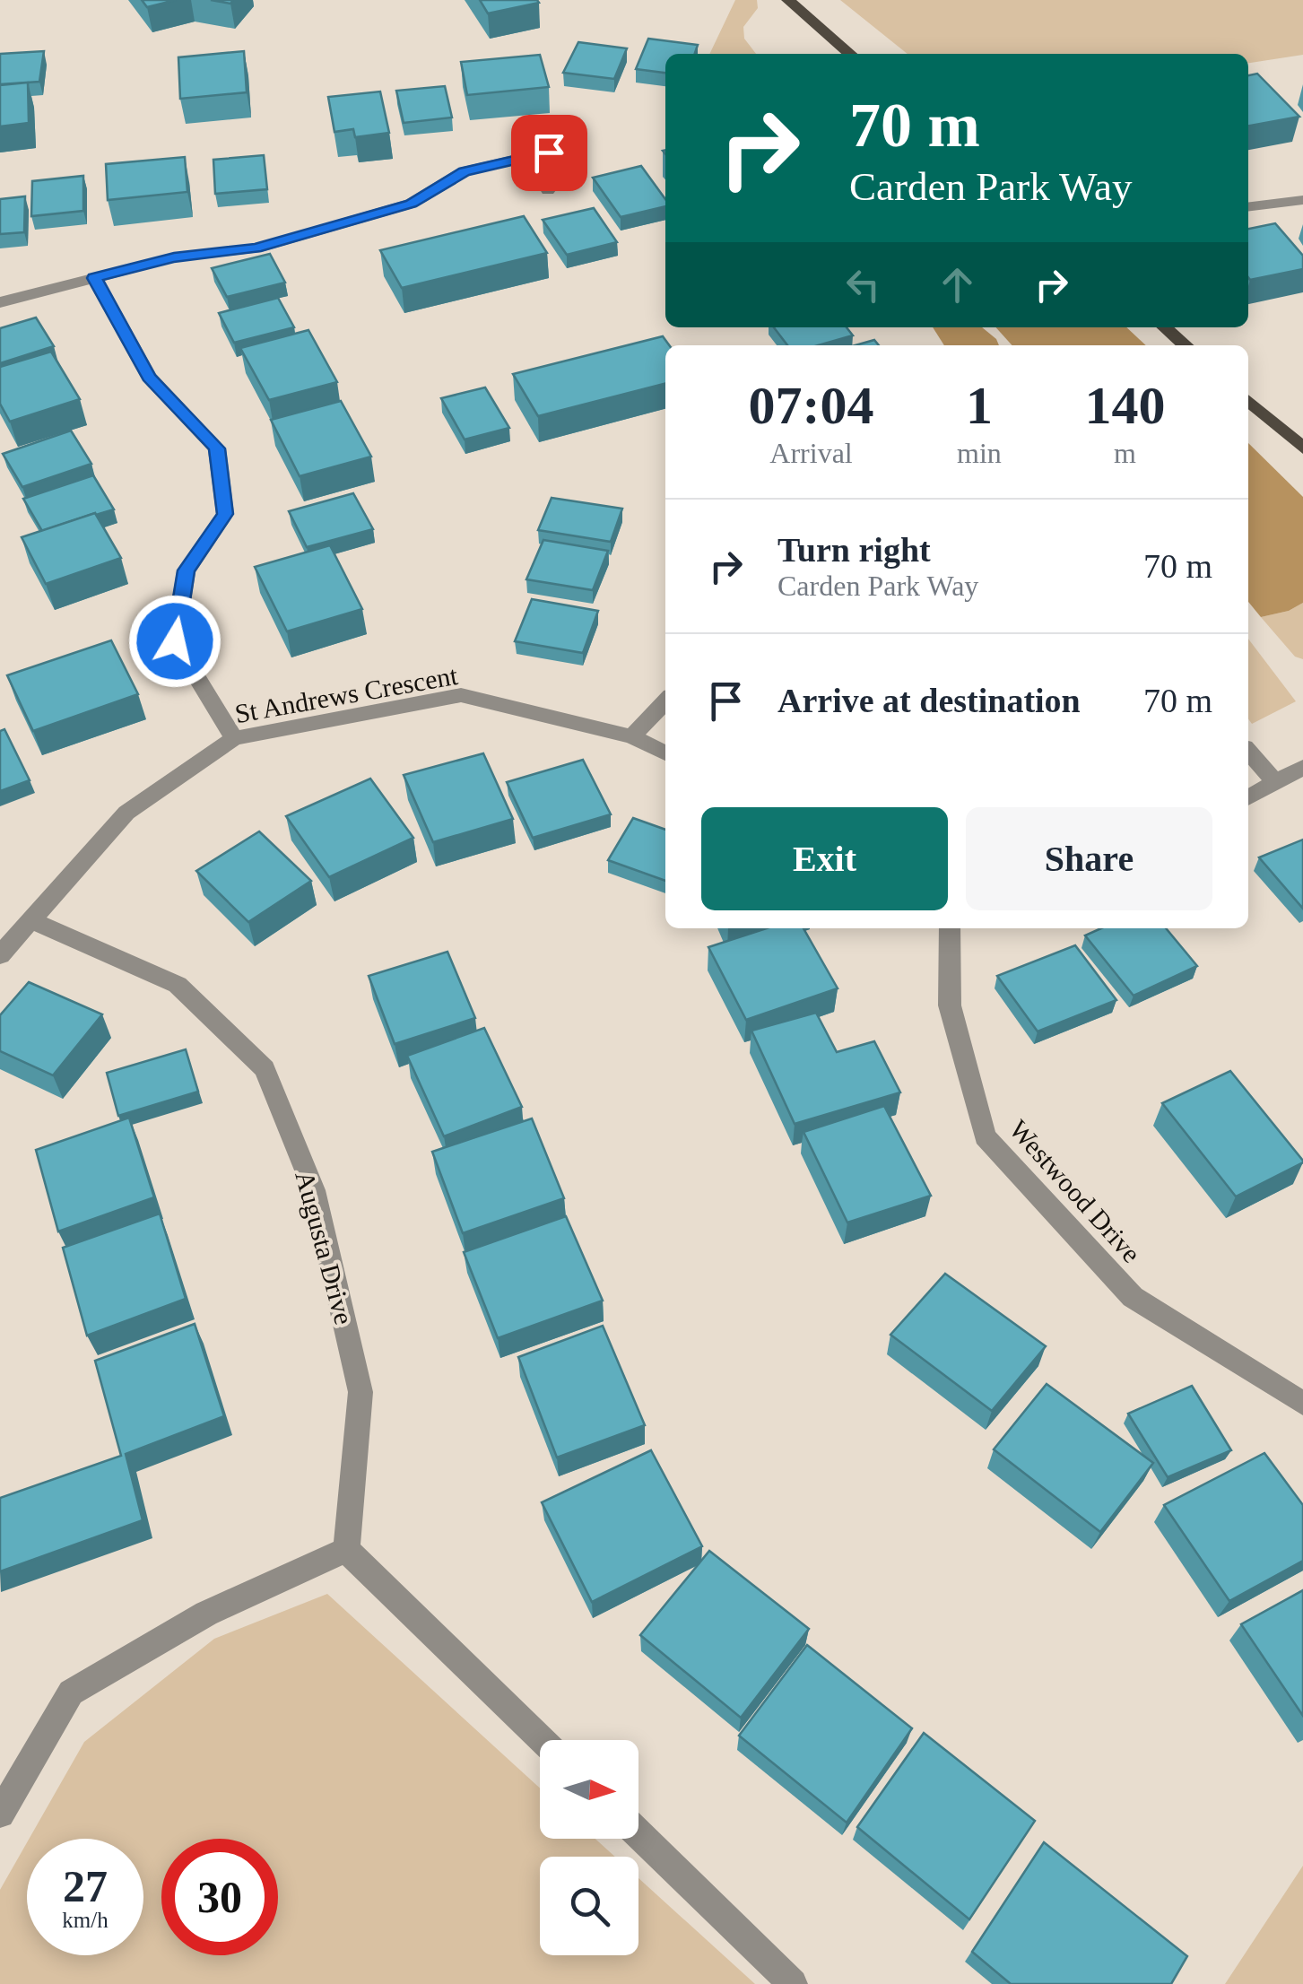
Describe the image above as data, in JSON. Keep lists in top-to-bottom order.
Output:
{
  "streets": {
    "street": ["St Andrews Crescent", "Westwood Drive", "Augusta Drive"]
  },
  "crossings": [
    ["St Andrews Crescent", "Augusta Drive"]
  ],
  "north": "right",
  "page": {
    "turn": ["70 m", "Carden Park Way"],
    "eta": [
      "07:04",
      "Arrival",
      "1",
      "min",
      "140",
      "m"
    ],
    "list": [
      {
        "name": "Turn right",
        "note": "Carden Park Way",
        "value": "70 m"
      },
      {
        "name": "Arrive at destination",
        "value": "70 m"
      }
    ],
    "buttons": ["Exit", "Share"],
    "speed": "27 km/h",
    "limit": "30"
  }
}
